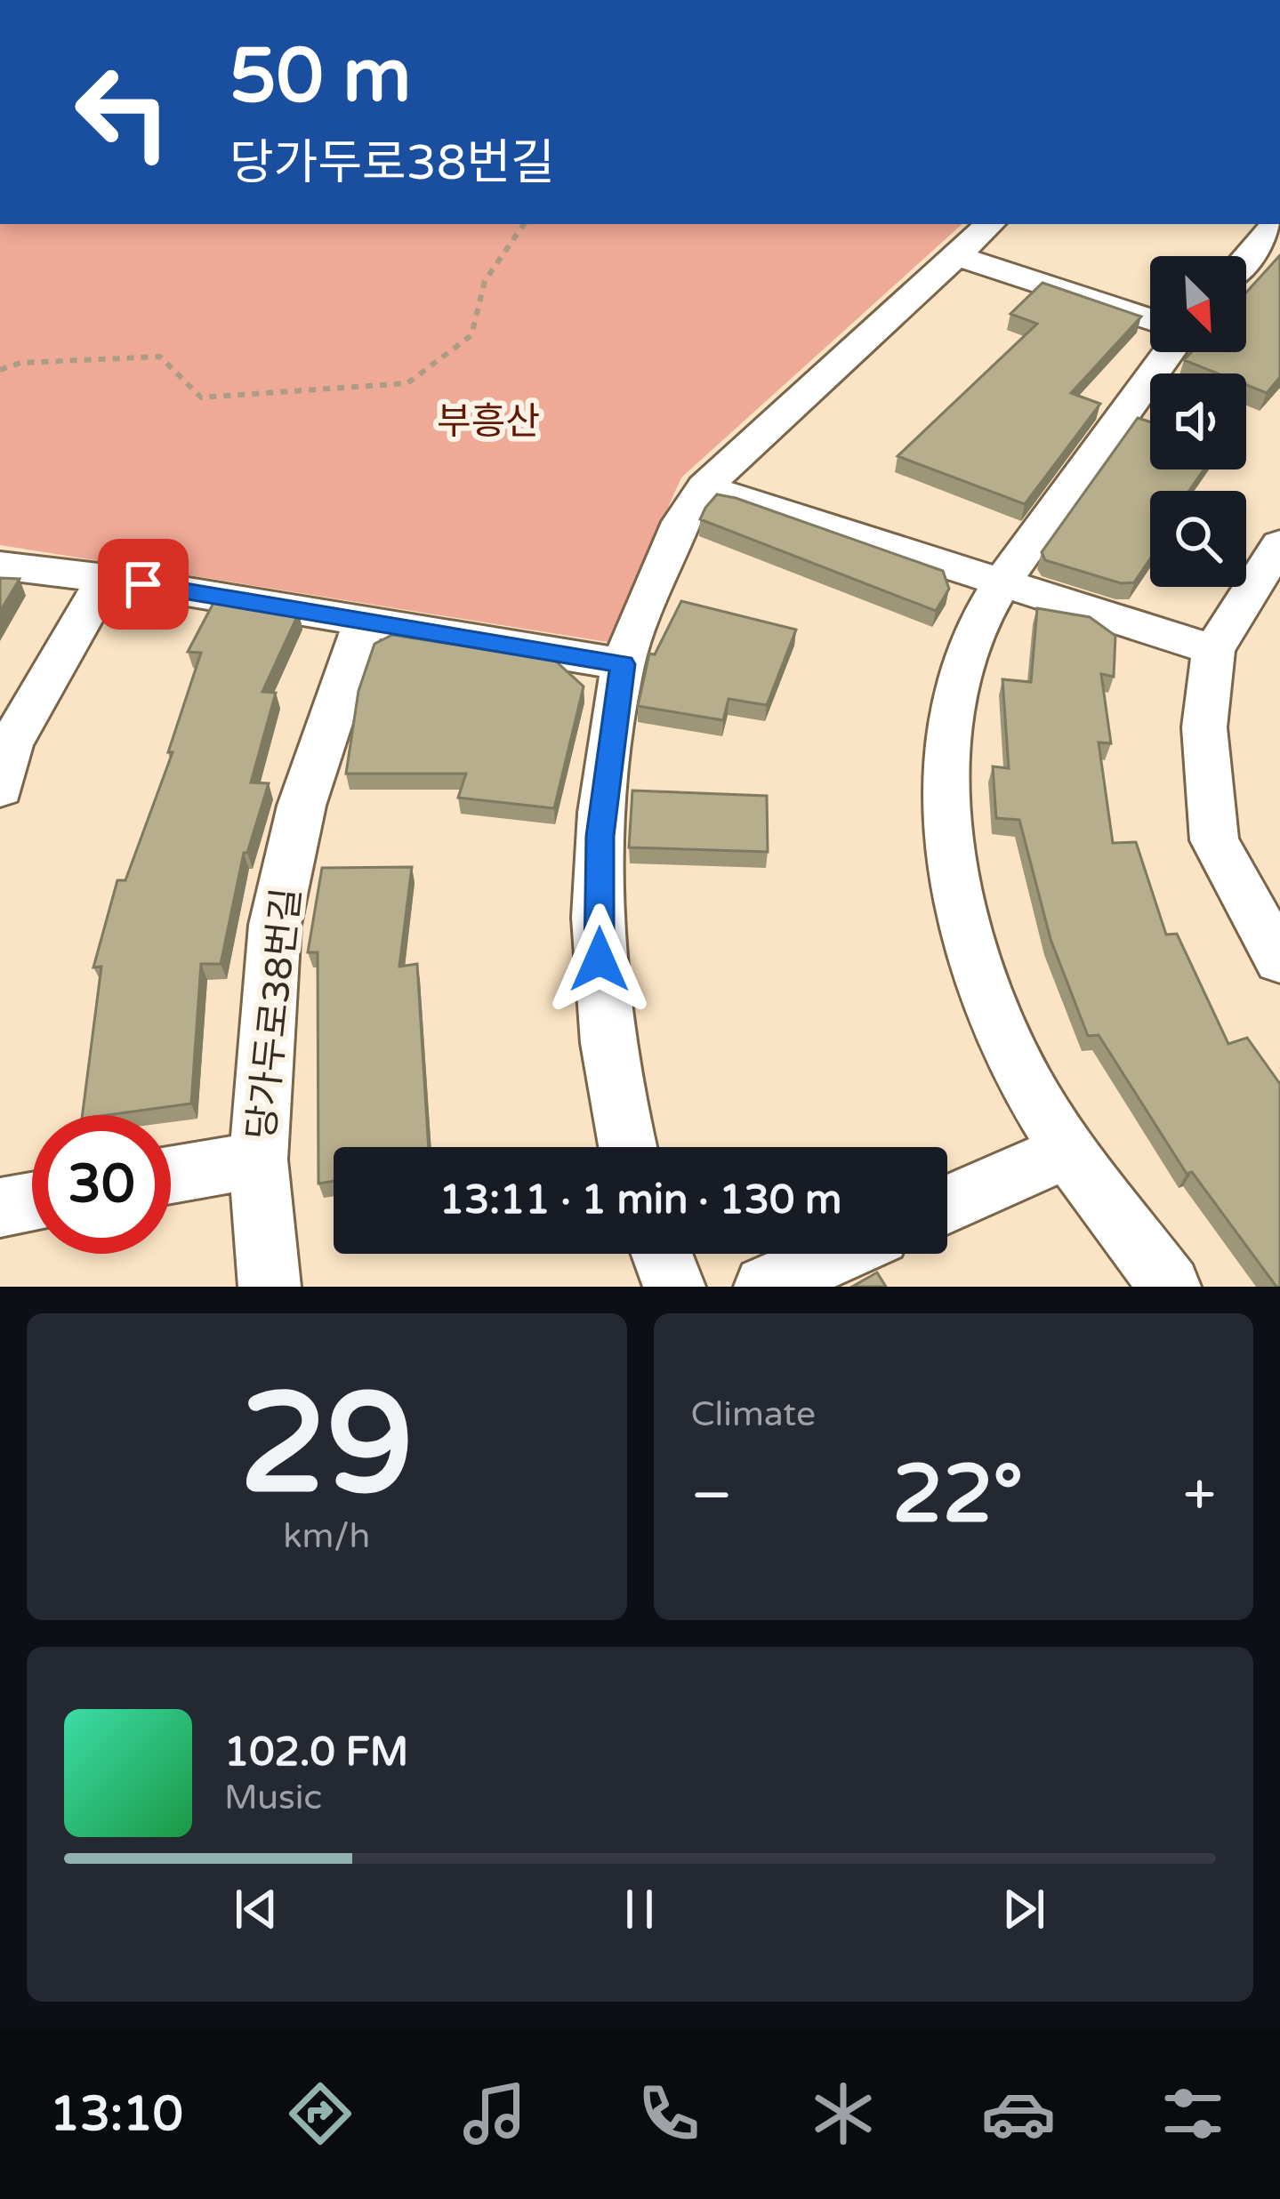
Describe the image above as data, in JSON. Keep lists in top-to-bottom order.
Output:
{
  "streets": {
    "street": ["당가두로38번길"]
  },
  "parks": ["부흥산"],
  "north": "bottom right",
  "page": {
    "turn": ["50 m", "당가두로38번길"],
    "limit": "30",
    "trip": "13:11 · 1 min · 130 m",
    "tile": [
      ["29", "km/h"],
      "Climate"
    ],
    "heat": ["−", "22°", "+"],
    "song": ["102.0 FM", "Music"],
    "tabs": "13:10"
  }
}
